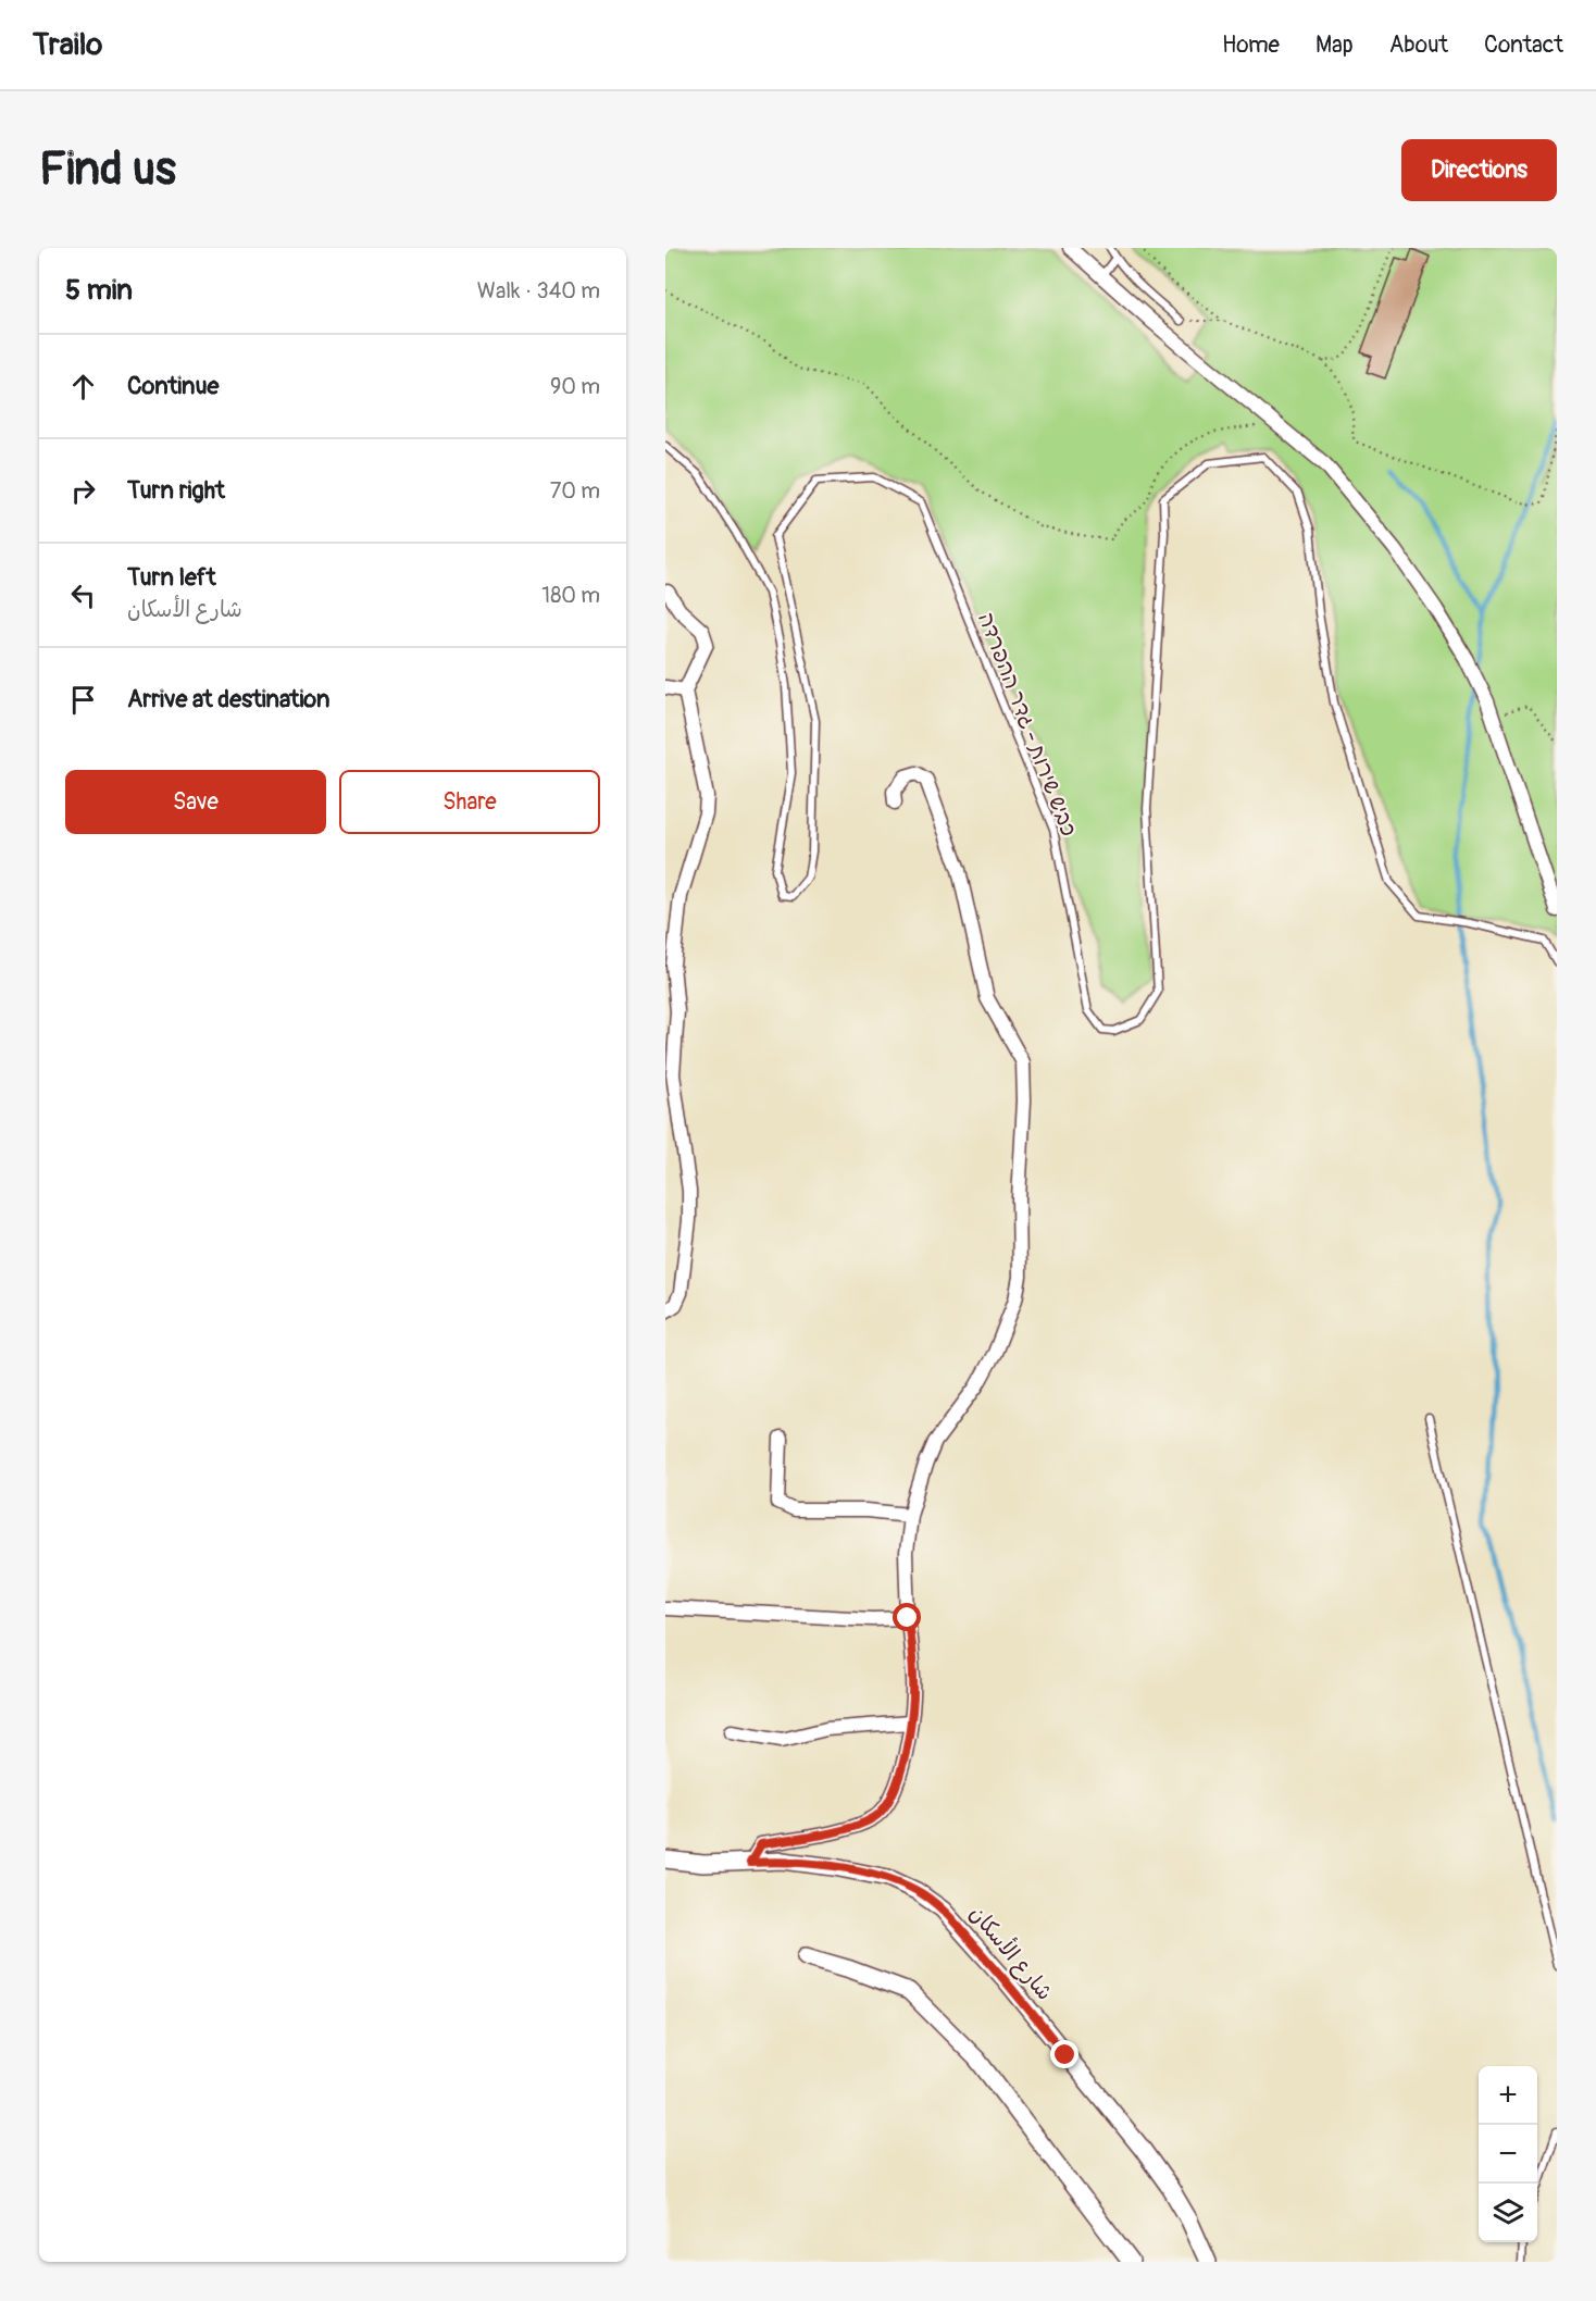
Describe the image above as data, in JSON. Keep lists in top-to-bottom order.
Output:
{
  "streets": {
    "street": ["شارع الأسكان"],
    "lane": ["כביש שירות - גדר ההפרדה"]
  },
  "page": {
    "header": "Trailo",
    "nav": [
      "Home",
      "Map",
      "About",
      "Contact"
    ],
    "buttons": [
      "Directions",
      ["Save", "Share"]
    ],
    "title": "Find us",
    "heading": ["5 min", "Walk · 340 m"],
    "list": [
      ["Continue", "90 m"],
      ["Turn right", "70 m"],
      ["Turn left", "شارع الأسكان", "180 m"],
      "Arrive at destination"
    ],
    "map_buttons": ["+", "−"]
  }
}
